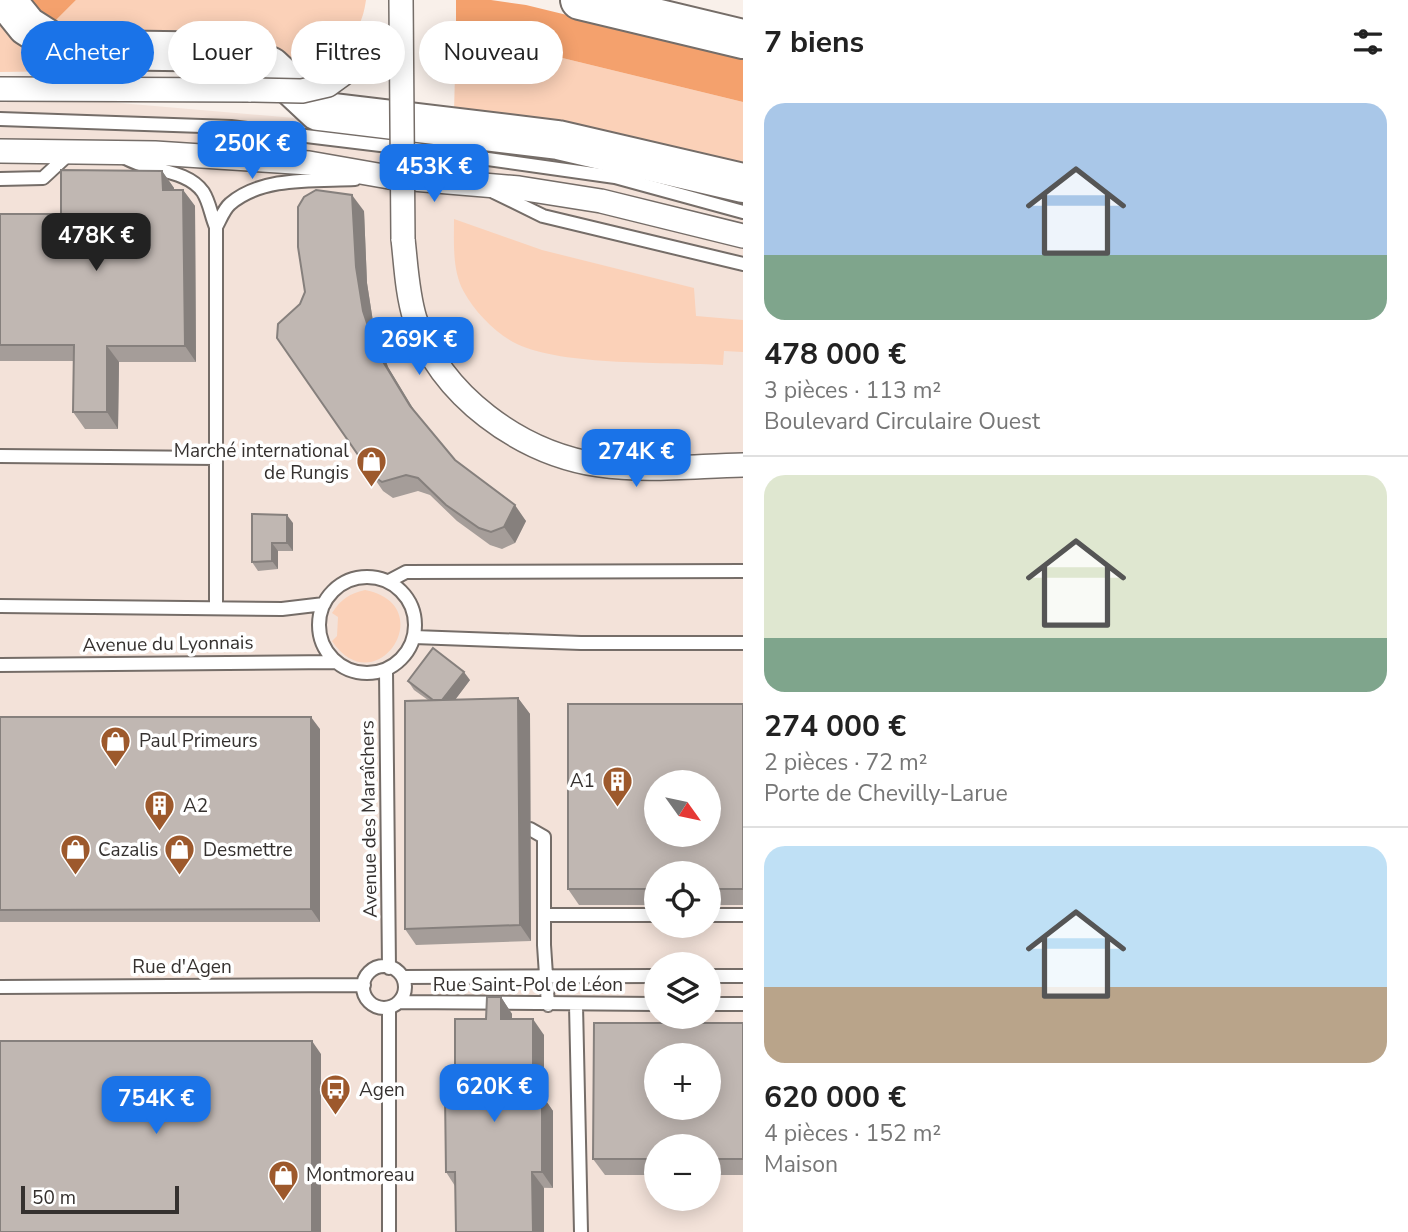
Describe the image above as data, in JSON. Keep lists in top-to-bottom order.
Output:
{
  "streets": {
    "lane": [
      "Avenue du Lyonnais",
      "Avenue des Maraîchers",
      "Rue d'Agen",
      "Rue Saint-Pol de Léon"
    ]
  },
  "crossings": [
    ["Avenue du Lyonnais", "Avenue des Maraîchers"],
    ["Avenue des Maraîchers", "Rue d'Agen"],
    ["Avenue des Maraîchers", "Rue Saint-Pol de Léon"],
    ["Rue d'Agen", "Rue Saint-Pol de Léon"]
  ],
  "places": {
    "shop": [
      "Marché international de Rungis",
      "Paul Primeurs",
      "Cazalis",
      "Desmettre",
      "Montmoreau"
    ],
    "building": ["A1", "A2"],
    "bus stop": ["Agen"]
  },
  "scale_bar": "50 m",
  "north": "bottom right",
  "page": {
    "heading": "7 biens",
    "chip": [
      "Acheter",
      "Louer",
      "Filtres",
      "Nouveau"
    ],
    "list": [
      {
        "name": "478 000 €",
        "note": "3 pièces · 113 m² · Boulevard Circulaire Ouest"
      },
      {
        "name": "274 000 €",
        "note": "2 pièces · 72 m² · Porte de Chevilly-Larue"
      },
      {
        "name": "620 000 €",
        "note": "4 pièces · 152 m² · Maison"
      }
    ],
    "price": [
      "250K €",
      "453K €",
      "478K €",
      "269K €",
      "274K €",
      "620K €",
      "754K €"
    ],
    "map_buttons": ["+", "−"],
    "scale": "50 m"
  }
}
